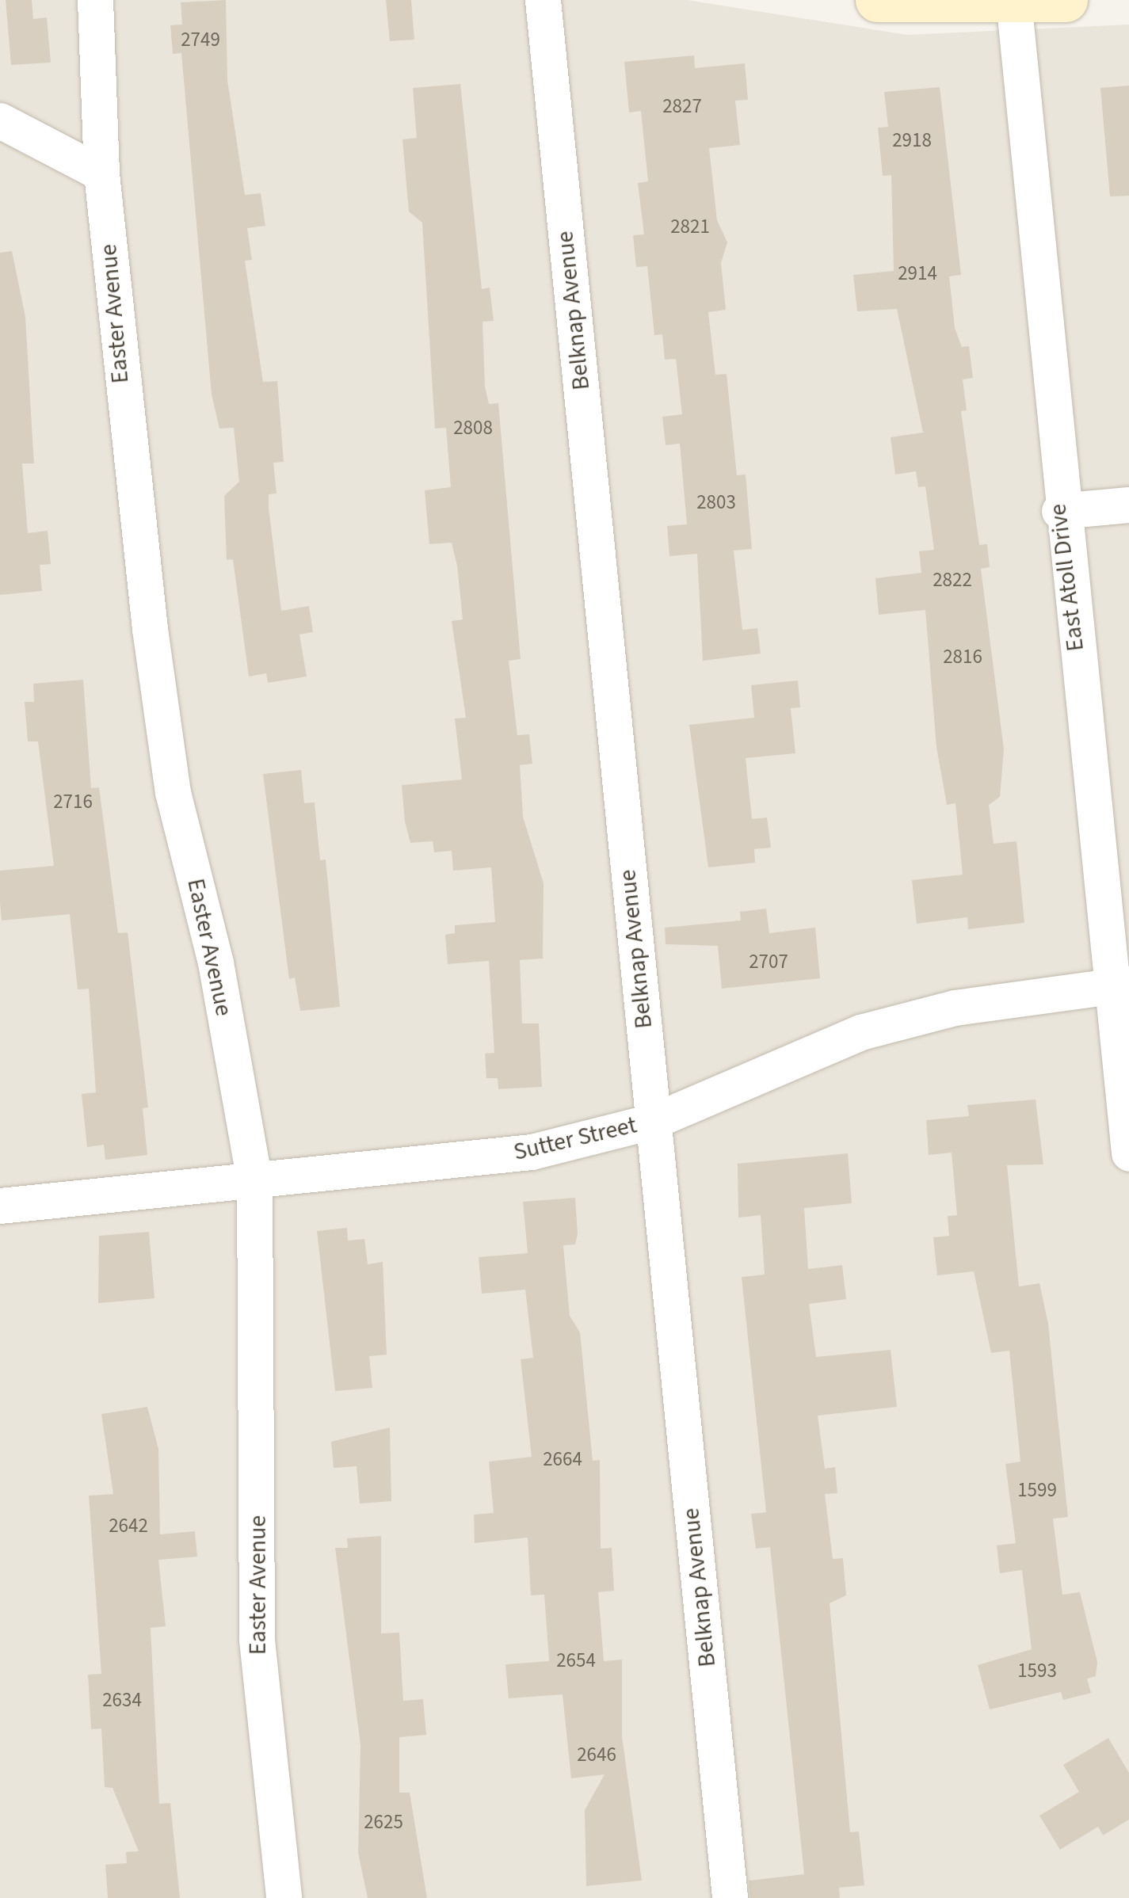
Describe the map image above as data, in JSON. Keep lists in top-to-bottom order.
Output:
{
  "streets": {
    "street": [
      "Belknap Avenue",
      "Easter Avenue",
      "East Atoll Drive",
      "Sutter Street"
    ]
  },
  "crossings": [
    ["Belknap Avenue", "Sutter Street"],
    ["Easter Avenue", "Sutter Street"],
    ["East Atoll Drive", "Sutter Street"]
  ],
  "house_numbers": [
    "2749",
    "2827",
    "2918",
    "2821",
    "2914",
    "2808",
    "2803",
    "2822",
    "2816",
    "2716",
    "2707",
    "2664",
    "1599",
    "2642",
    "2654",
    "1593",
    "2634",
    "2646",
    "2625"
  ]
}
